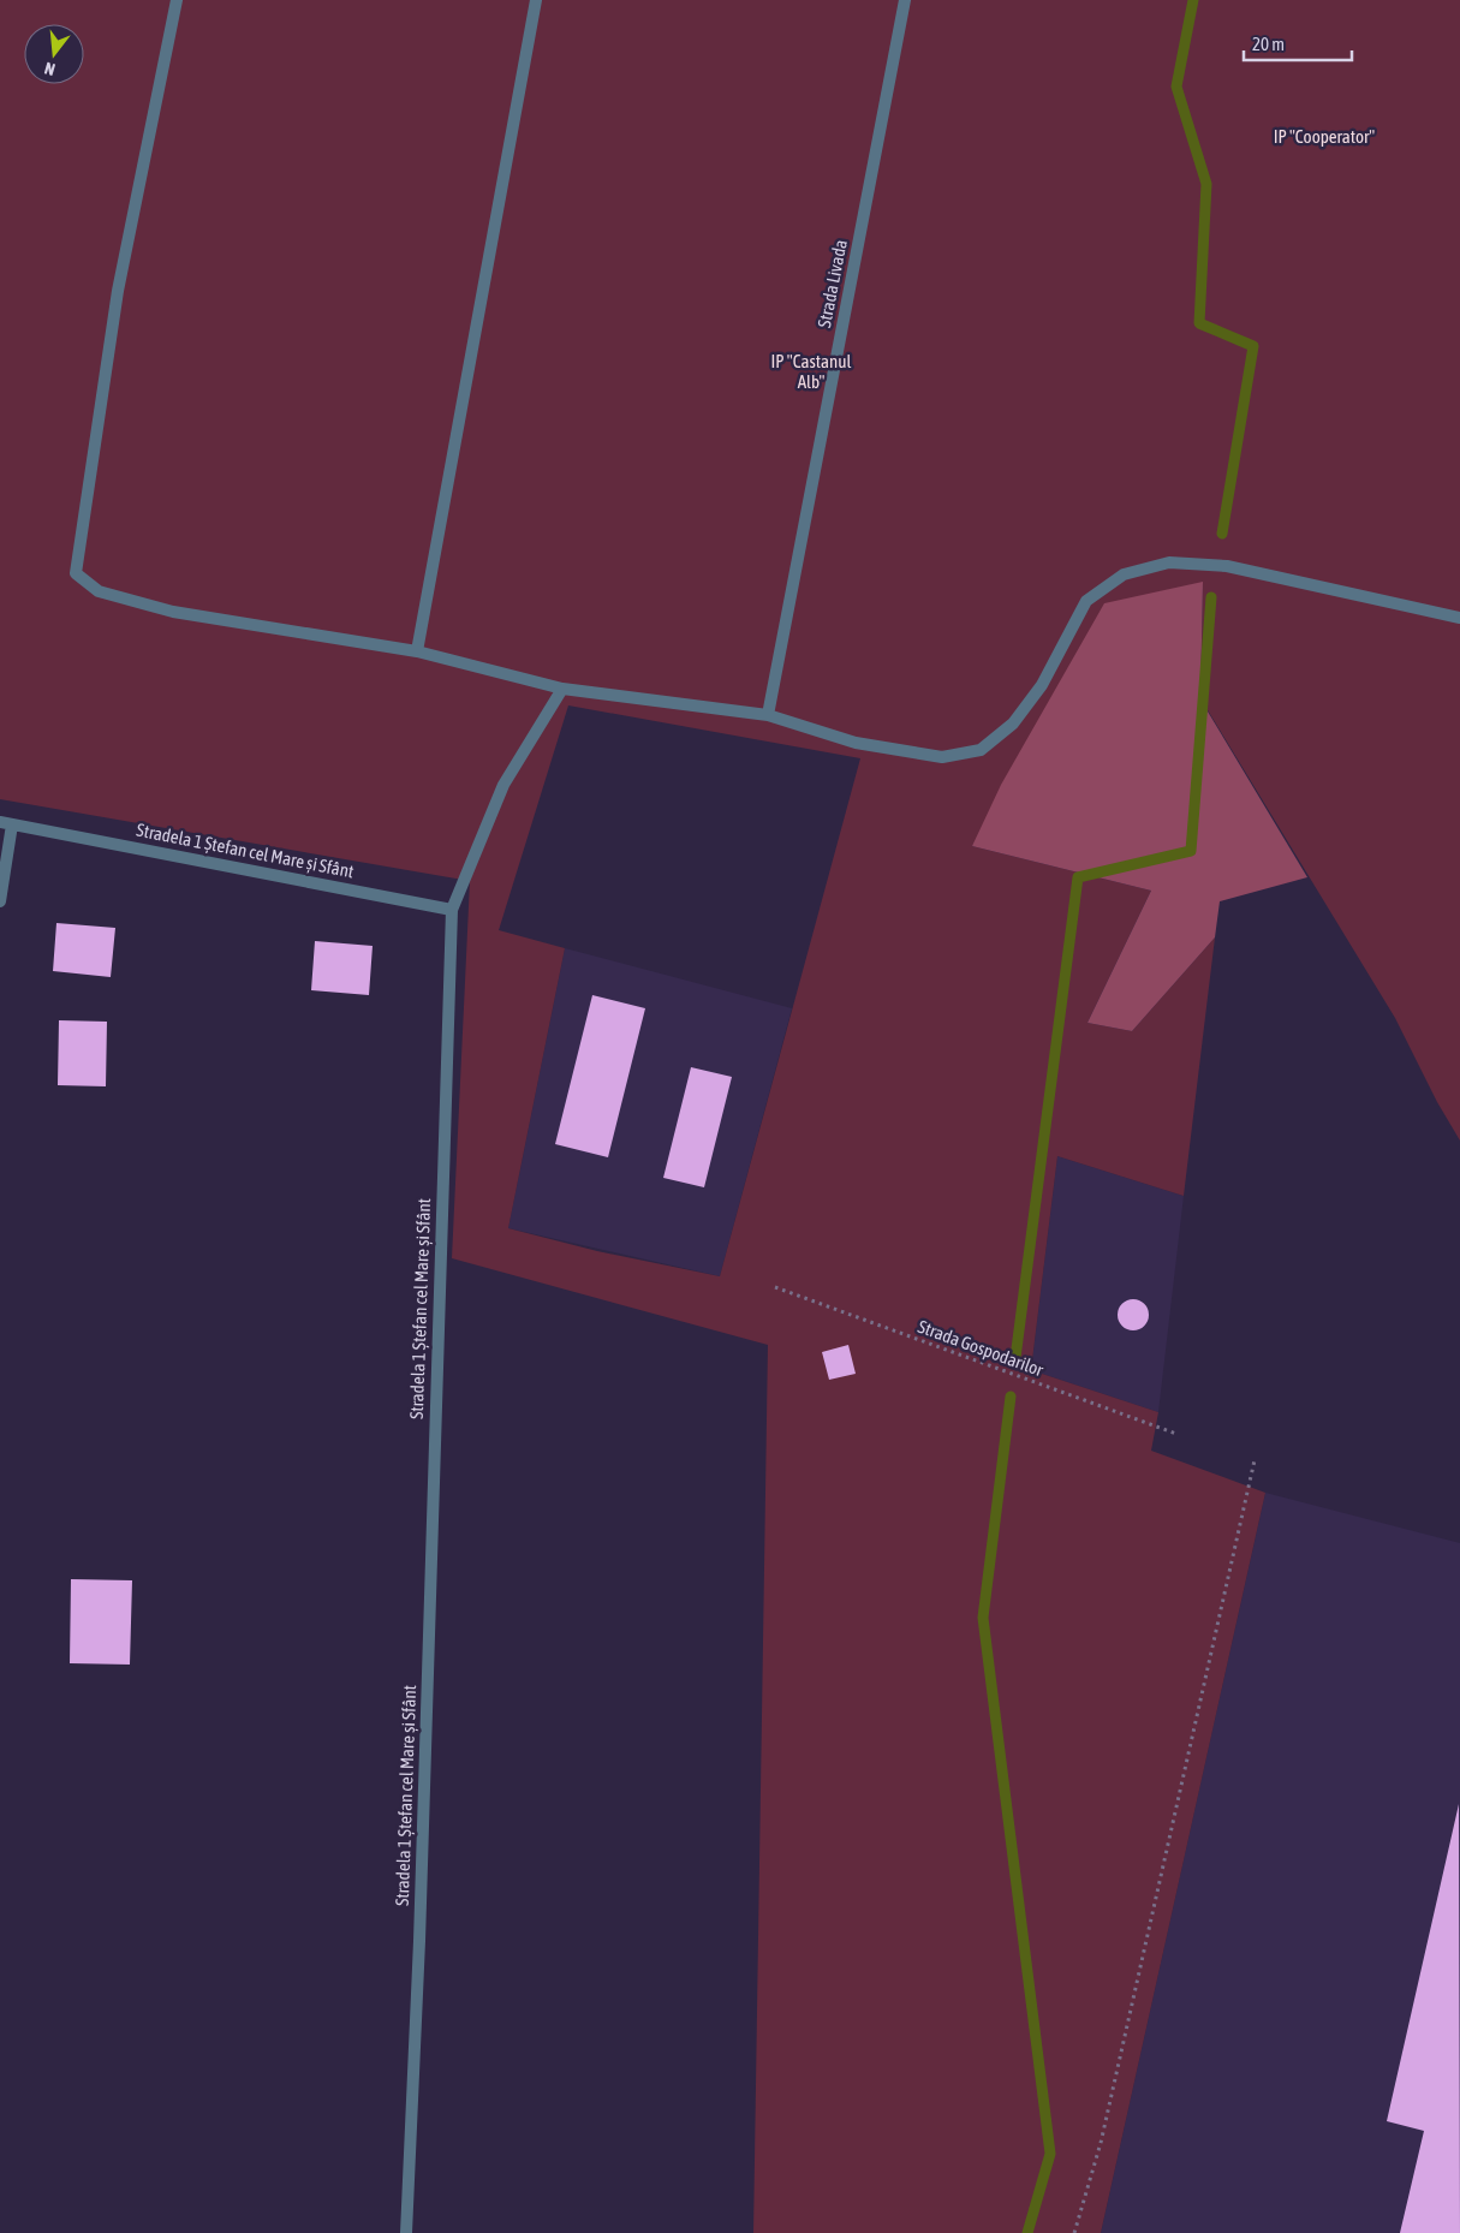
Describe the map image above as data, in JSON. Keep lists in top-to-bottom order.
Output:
{
  "streets": {
    "street": ["Strada Livada", "Stradela 1 Ștefan cel Mare și Sfânt"],
    "path": ["Strada Gospodarilor"]
  },
  "parks": ["IP \"Cooperator\"", "IP \"Castanul Alb\""],
  "scale_bar": "20 m",
  "north": "bottom"
}
